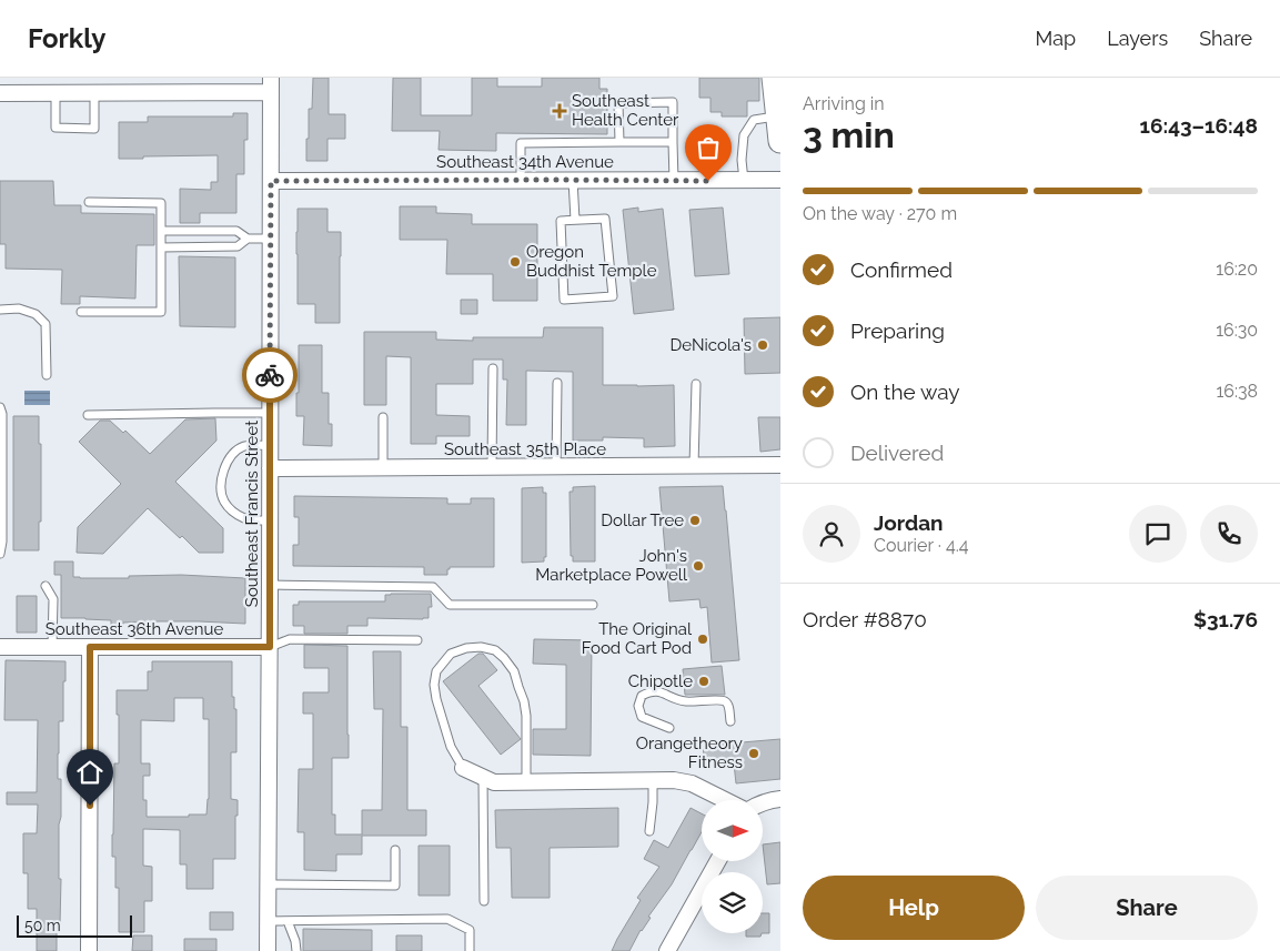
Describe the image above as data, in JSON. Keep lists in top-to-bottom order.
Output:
{
  "streets": {
    "street": [
      "Southeast 34th Avenue",
      "Southeast 35th Place",
      "Southeast Francis Street",
      "Southeast 36th Avenue"
    ]
  },
  "crossings": [
    ["Southeast 34th Avenue", "Southeast Francis Street"],
    ["Southeast 35th Place", "Southeast Francis Street"],
    ["Southeast Francis Street", "Southeast 36th Avenue"]
  ],
  "places": {
    "health": ["Southeast Health Center"],
    "other": [
      "Oregon Buddhist Temple",
      "DeNicola's",
      "Dollar Tree",
      "John's Marketplace Powell",
      "The Original Food Cart Pod",
      "Chipotle",
      "Orangetheory Fitness"
    ]
  },
  "scale_bar": "50 m",
  "north": "right",
  "page": {
    "header": "Forkly",
    "nav": ["Map", "Layers", "Share"],
    "heading": ["3 min", "Arriving in", "16:43–16:48"],
    "panel": [
      "Jordan",
      "Courier · 4.4",
      "Order #8870",
      "$31.76"
    ],
    "bar": "On the way · 270 m",
    "list": [
      ["Confirmed", "16:20"],
      ["Preparing", "16:30"],
      ["On the way", "16:38"],
      "Delivered"
    ],
    "buttons": ["Help", "Share"],
    "scale": "50 m"
  }
}
